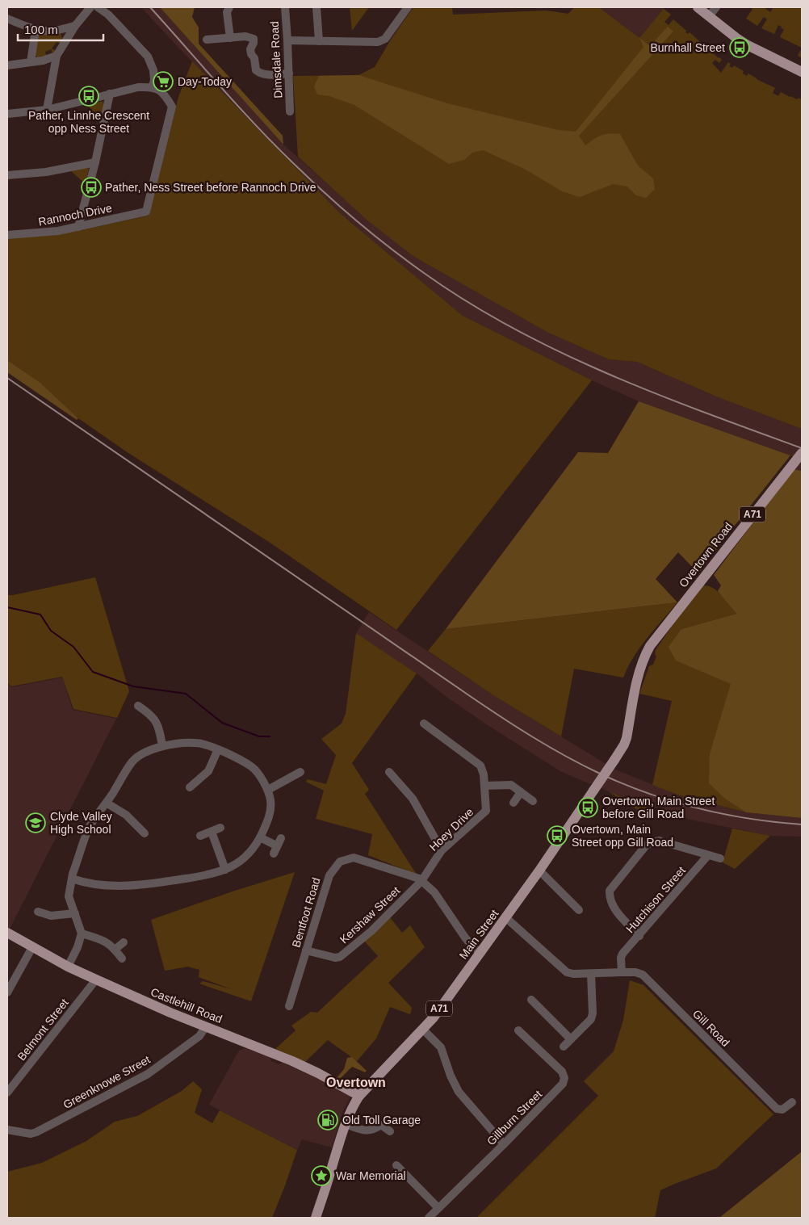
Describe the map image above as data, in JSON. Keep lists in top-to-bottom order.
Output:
{
  "streets": {
    "main road": [
      "A71",
      "Overtown Road",
      "Main Street",
      "Castlehill Road"
    ],
    "street": [
      "Dimsdale Road",
      "Rannoch Drive",
      "Hoey Drive",
      "Hutchison Street",
      "Bentfoot Road",
      "Kershaw Street",
      "Gill Road",
      "Belmont Street",
      "Greenknowe Street",
      "Gillburn Street"
    ]
  },
  "crossings": [
    ["Overtown Road", "Main Street"],
    ["Hoey Drive", "Bentfoot Road"],
    ["Hoey Drive", "Kershaw Street"],
    ["Hutchison Street", "Gill Road"],
    ["Bentfoot Road", "Kershaw Street"],
    ["Bentfoot Road", "Main Street"],
    ["Main Street", "Castlehill Road"],
    ["Castlehill Road", "Belmont Street"],
    ["Castlehill Road", "Greenknowe Street"]
  ],
  "districts": ["Overtown"],
  "places": {
    "bus stop": [
      "Burnhall Street",
      "Pather, Linnhe Crescent opp Ness Street",
      "Pather, Ness Street before Rannoch Drive",
      "Overtown, Main Street before Gill Road",
      "Overtown, Main Street opp Gill Road"
    ],
    "supermarket": ["Day-Today"],
    "school or university": ["Clyde Valley High School"],
    "fuel station": ["Old Toll Garage"],
    "place": ["War Memorial"]
  },
  "scale_bar": "100 m"
}
